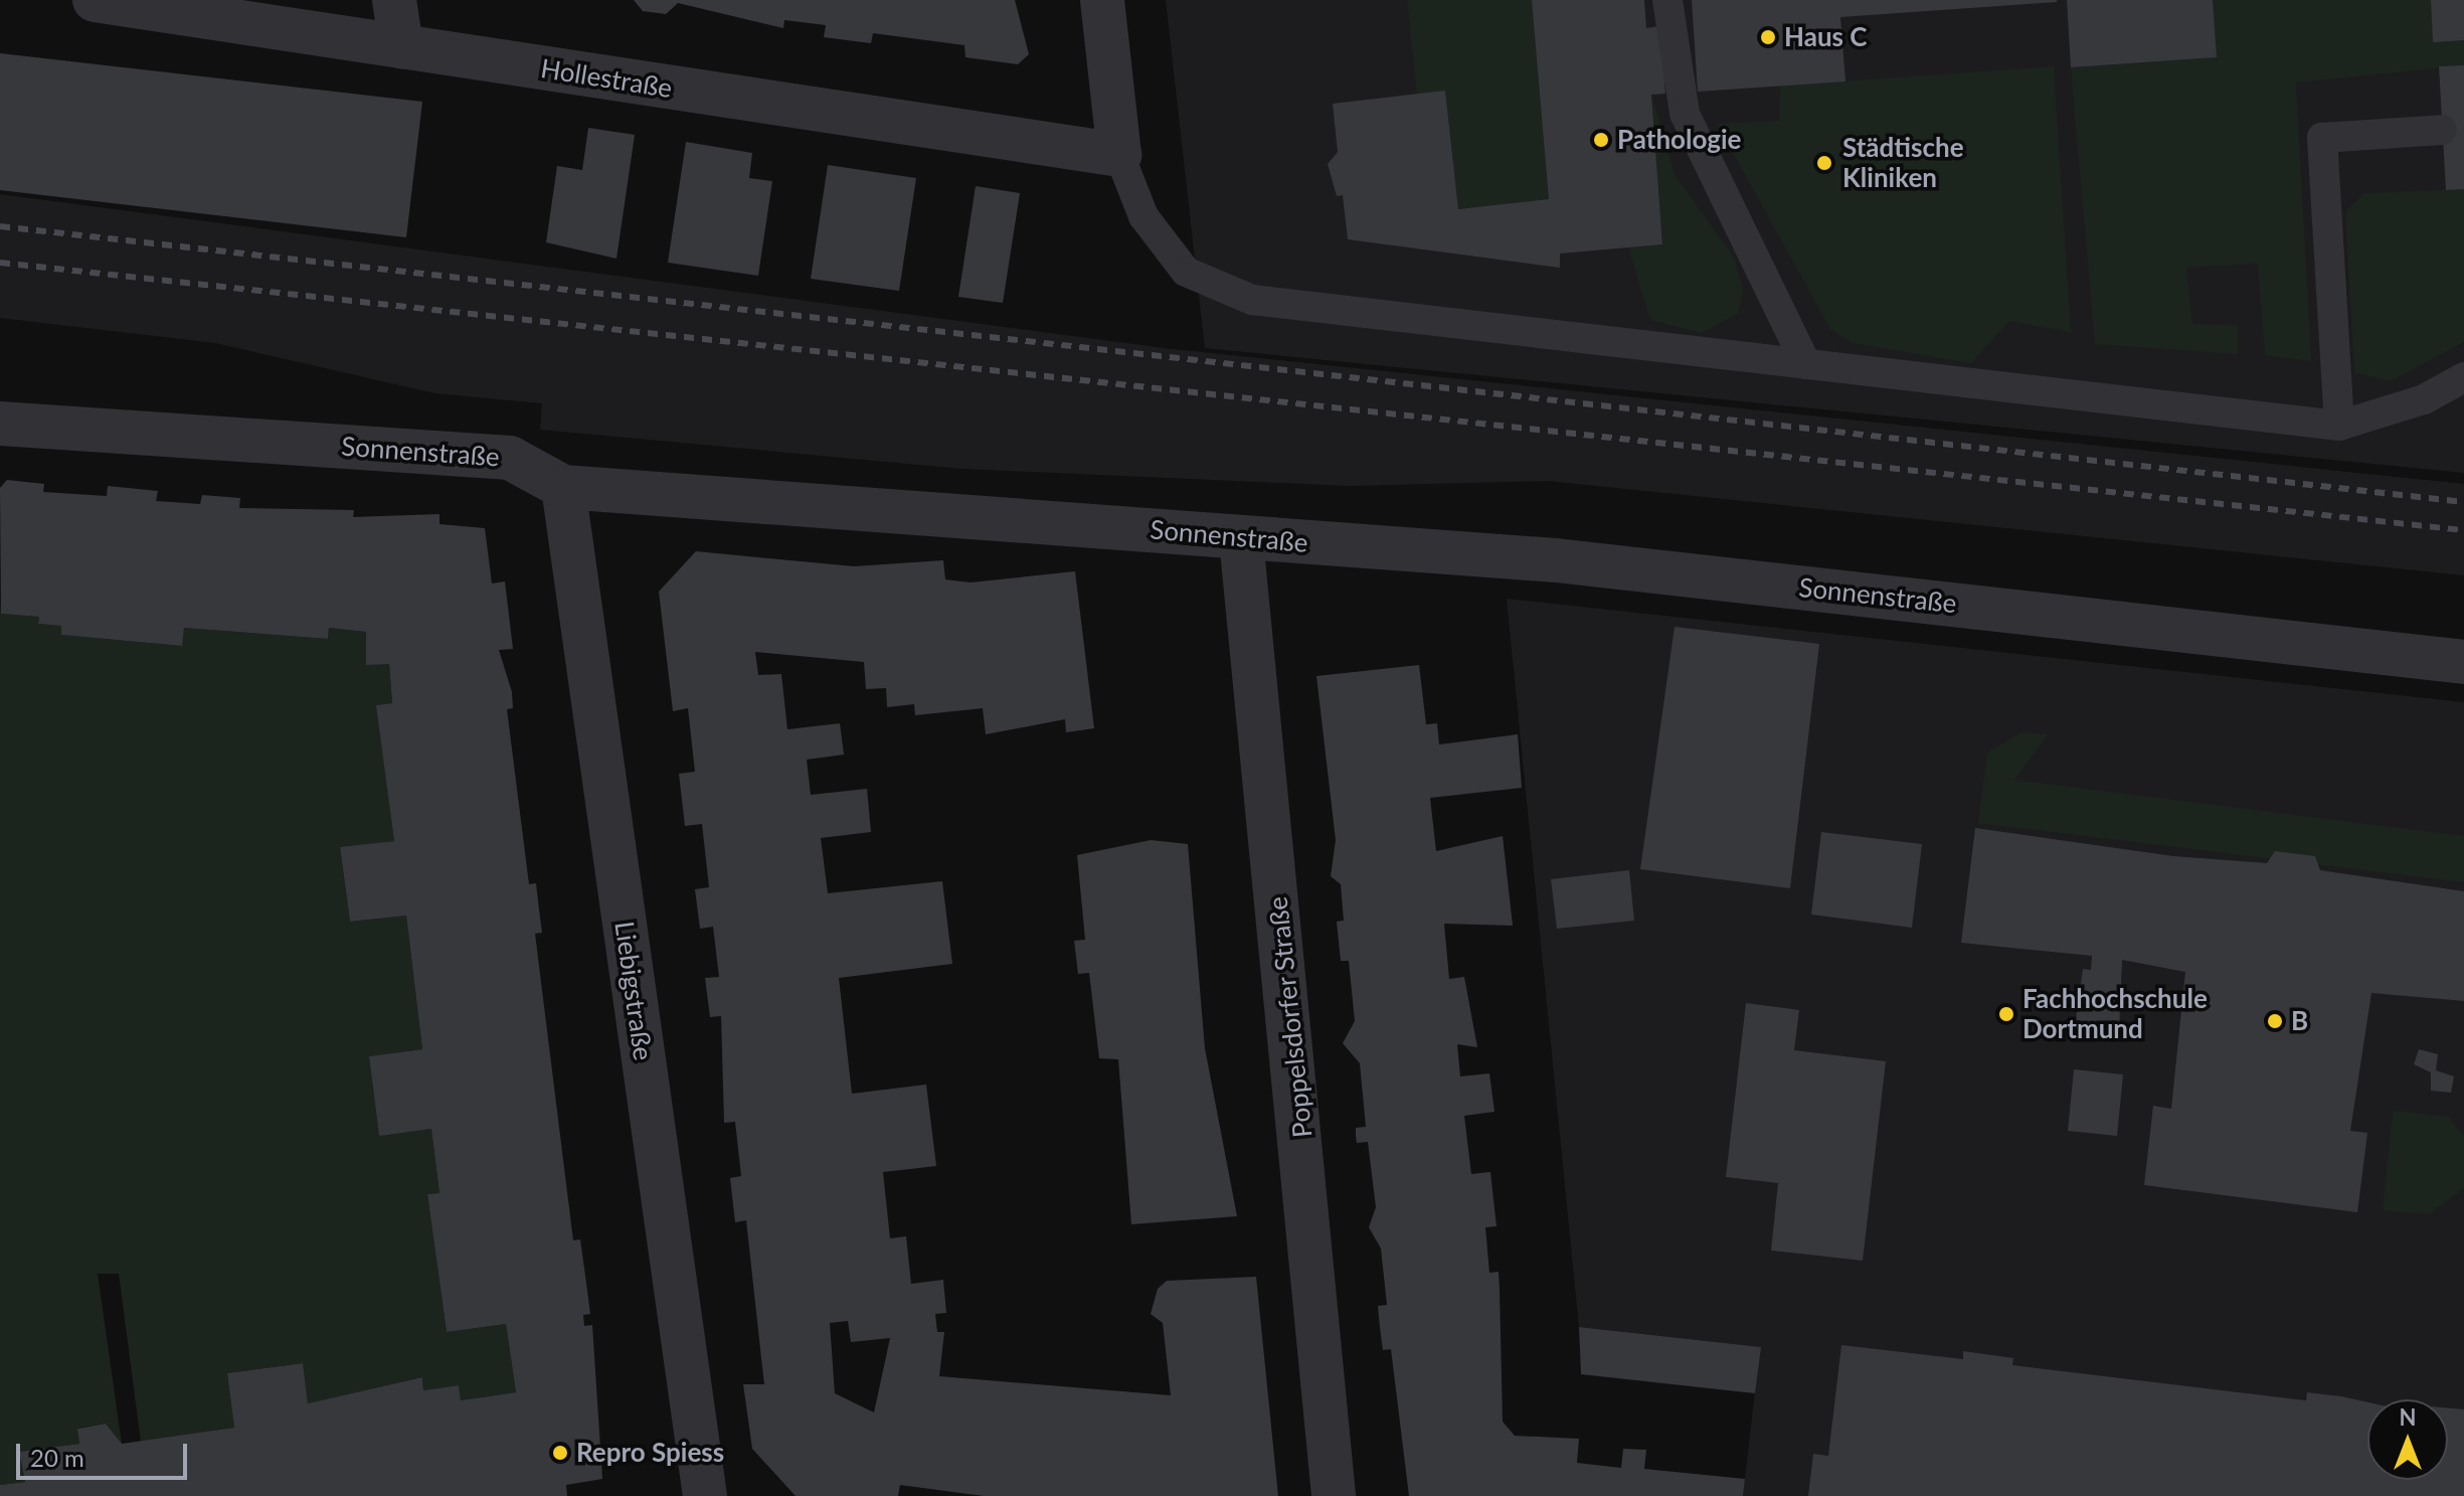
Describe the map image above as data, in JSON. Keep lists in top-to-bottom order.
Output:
{
  "streets": {
    "street": [
      "Hollestraße",
      "Sonnenstraße",
      "Liebigstraße",
      "Poppelsdorfer Straße"
    ]
  },
  "crossings": [
    ["Sonnenstraße", "Liebigstraße"],
    ["Sonnenstraße", "Poppelsdorfer Straße"]
  ],
  "places": [
    "Haus C",
    "Pathologie",
    "Städtische Kliniken",
    "Fachhochschule Dortmund",
    "B",
    "Repro Spiess"
  ],
  "scale_bar": "20 m",
  "north": "top"
}
